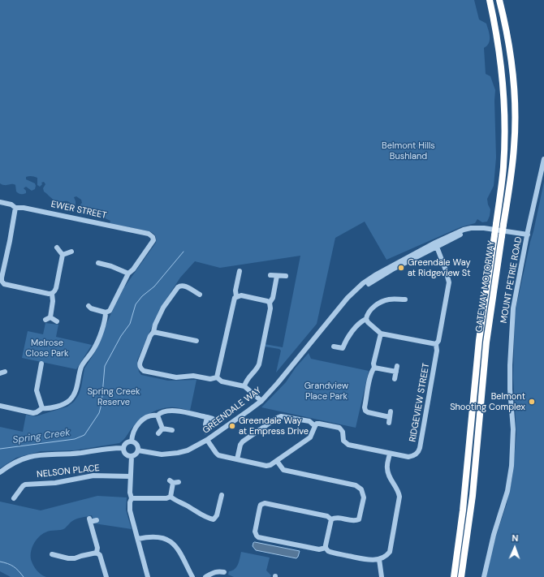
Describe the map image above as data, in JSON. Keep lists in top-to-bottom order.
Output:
{
  "streets": {
    "highway": ["GATEWAY MOTORWAY"],
    "street": [
      "EWER STREET",
      "MOUNT PETRIE ROAD",
      "RIDGEVIEW STREET",
      "GREENDALE WAY",
      "NELSON PLACE"
    ]
  },
  "crossings": [
    ["MOUNT PETRIE ROAD", "GREENDALE WAY"],
    ["RIDGEVIEW STREET", "GREENDALE WAY"]
  ],
  "water": ["Spring Creek"],
  "parks": [
    "Belmont Hills Bushland",
    "Melrose Close Park",
    "Grandview Place Park",
    "Spring Creek Reserve"
  ],
  "places": ["Greendale Way at Ridgeview St", "Belmont Shooting Complex", "Greendale Way at Empress Drive"],
  "north": "top"
}
